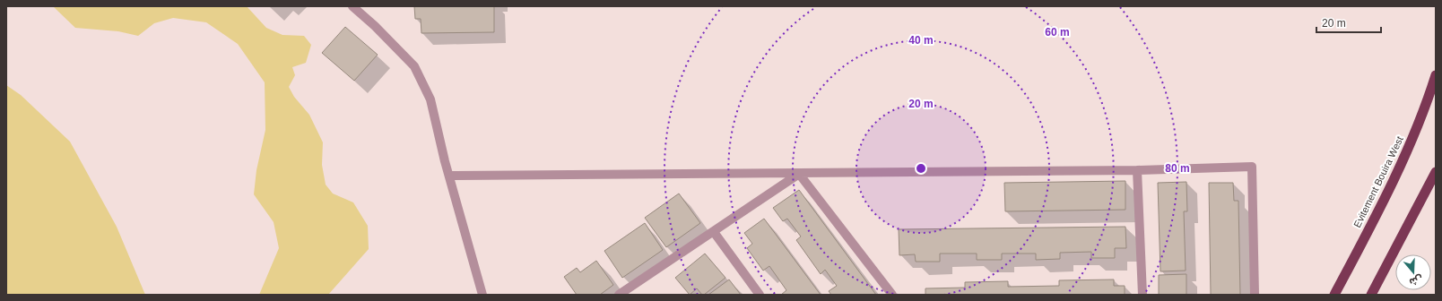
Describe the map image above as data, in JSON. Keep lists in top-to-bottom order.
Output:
{
  "streets": {
    "highway": ["Evitement Bouira West"]
  },
  "scale_bar": "20 m",
  "north": "bottom",
  "rings": [
    "60 m",
    "40 m",
    "20 m",
    "80 m"
  ]
}
